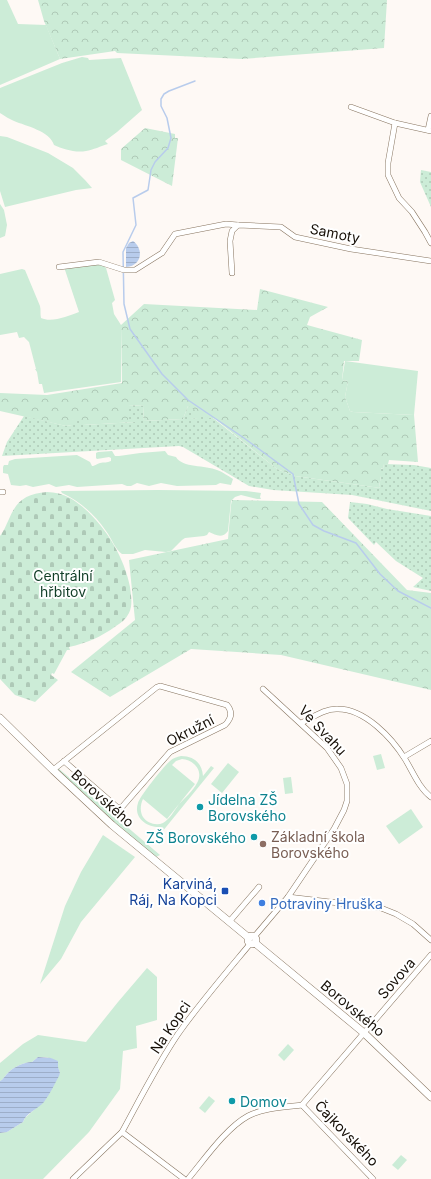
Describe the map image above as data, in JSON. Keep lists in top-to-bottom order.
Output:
{
  "streets": {
    "main road": ["Borovského"],
    "street": [
      "Samoty",
      "Okružní",
      "Ve Svahu",
      "Sovova",
      "Na Kopci",
      "Čajkovského"
    ]
  },
  "crossings": [
    ["Okružní", "Borovského"],
    ["Ve Svahu", "Borovského"],
    ["Ve Svahu", "Na Kopci"],
    ["Borovského", "Sovova"],
    ["Borovského", "Na Kopci"],
    ["Sovova", "Čajkovského"]
  ],
  "parks": ["Centrální hřbitov"],
  "places": {
    "other": [
      "Jídelna ZŠ Borovského",
      "ZŠ Borovského",
      "Základní škola Borovského",
      "Potraviny Hruška",
      "Domov"
    ],
    "transit": ["Karviná, Ráj, Na Kopci"]
  }
}
